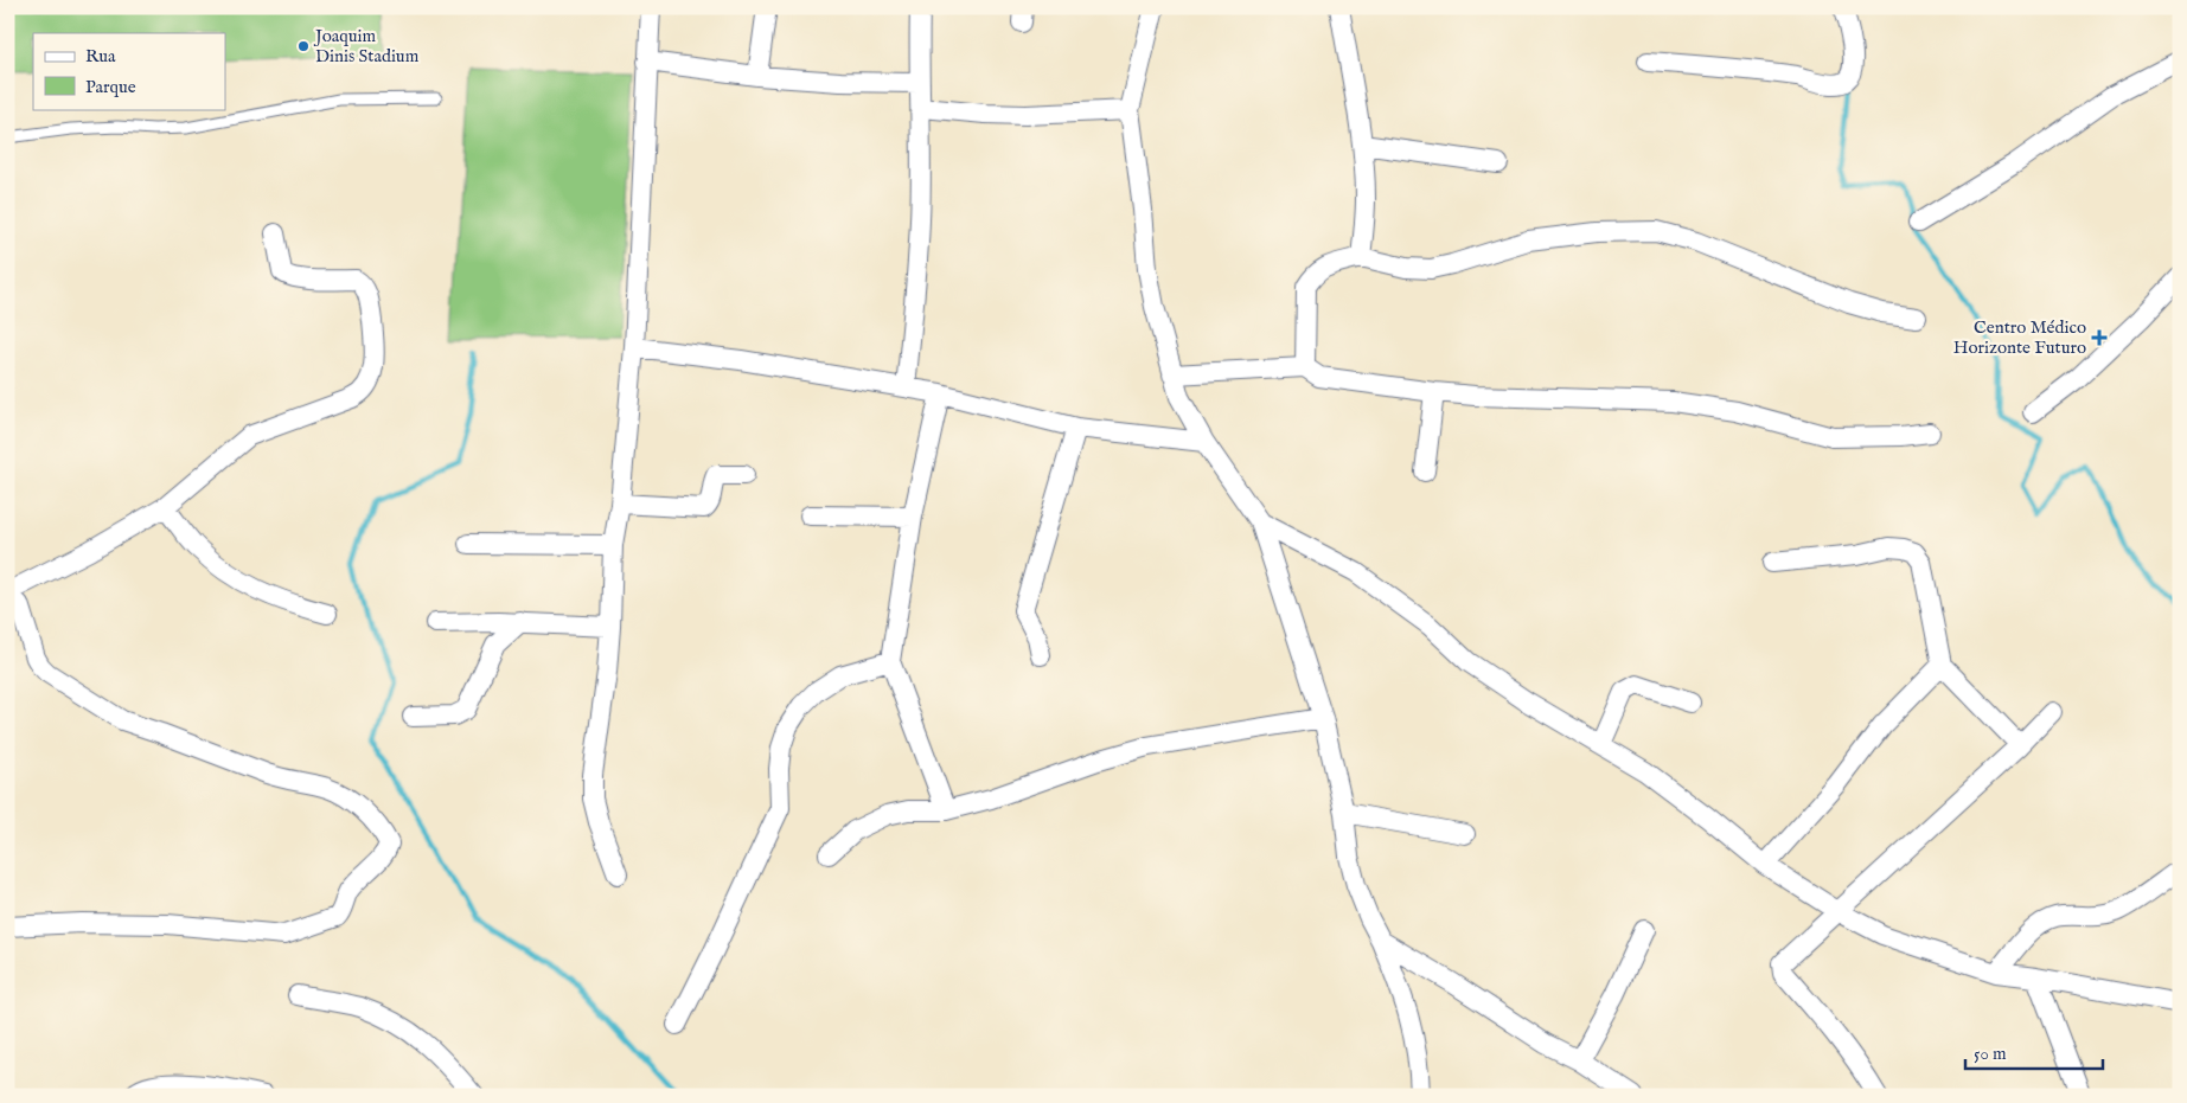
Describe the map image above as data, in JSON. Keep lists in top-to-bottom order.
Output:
{
  "places": {
    "other": ["Joaquim Dinis Stadium"],
    "health": ["Centro Médico Horizonte Futuro"]
  },
  "legend": ["Rua", "Parque"],
  "scale_bar": "50 m"
}
